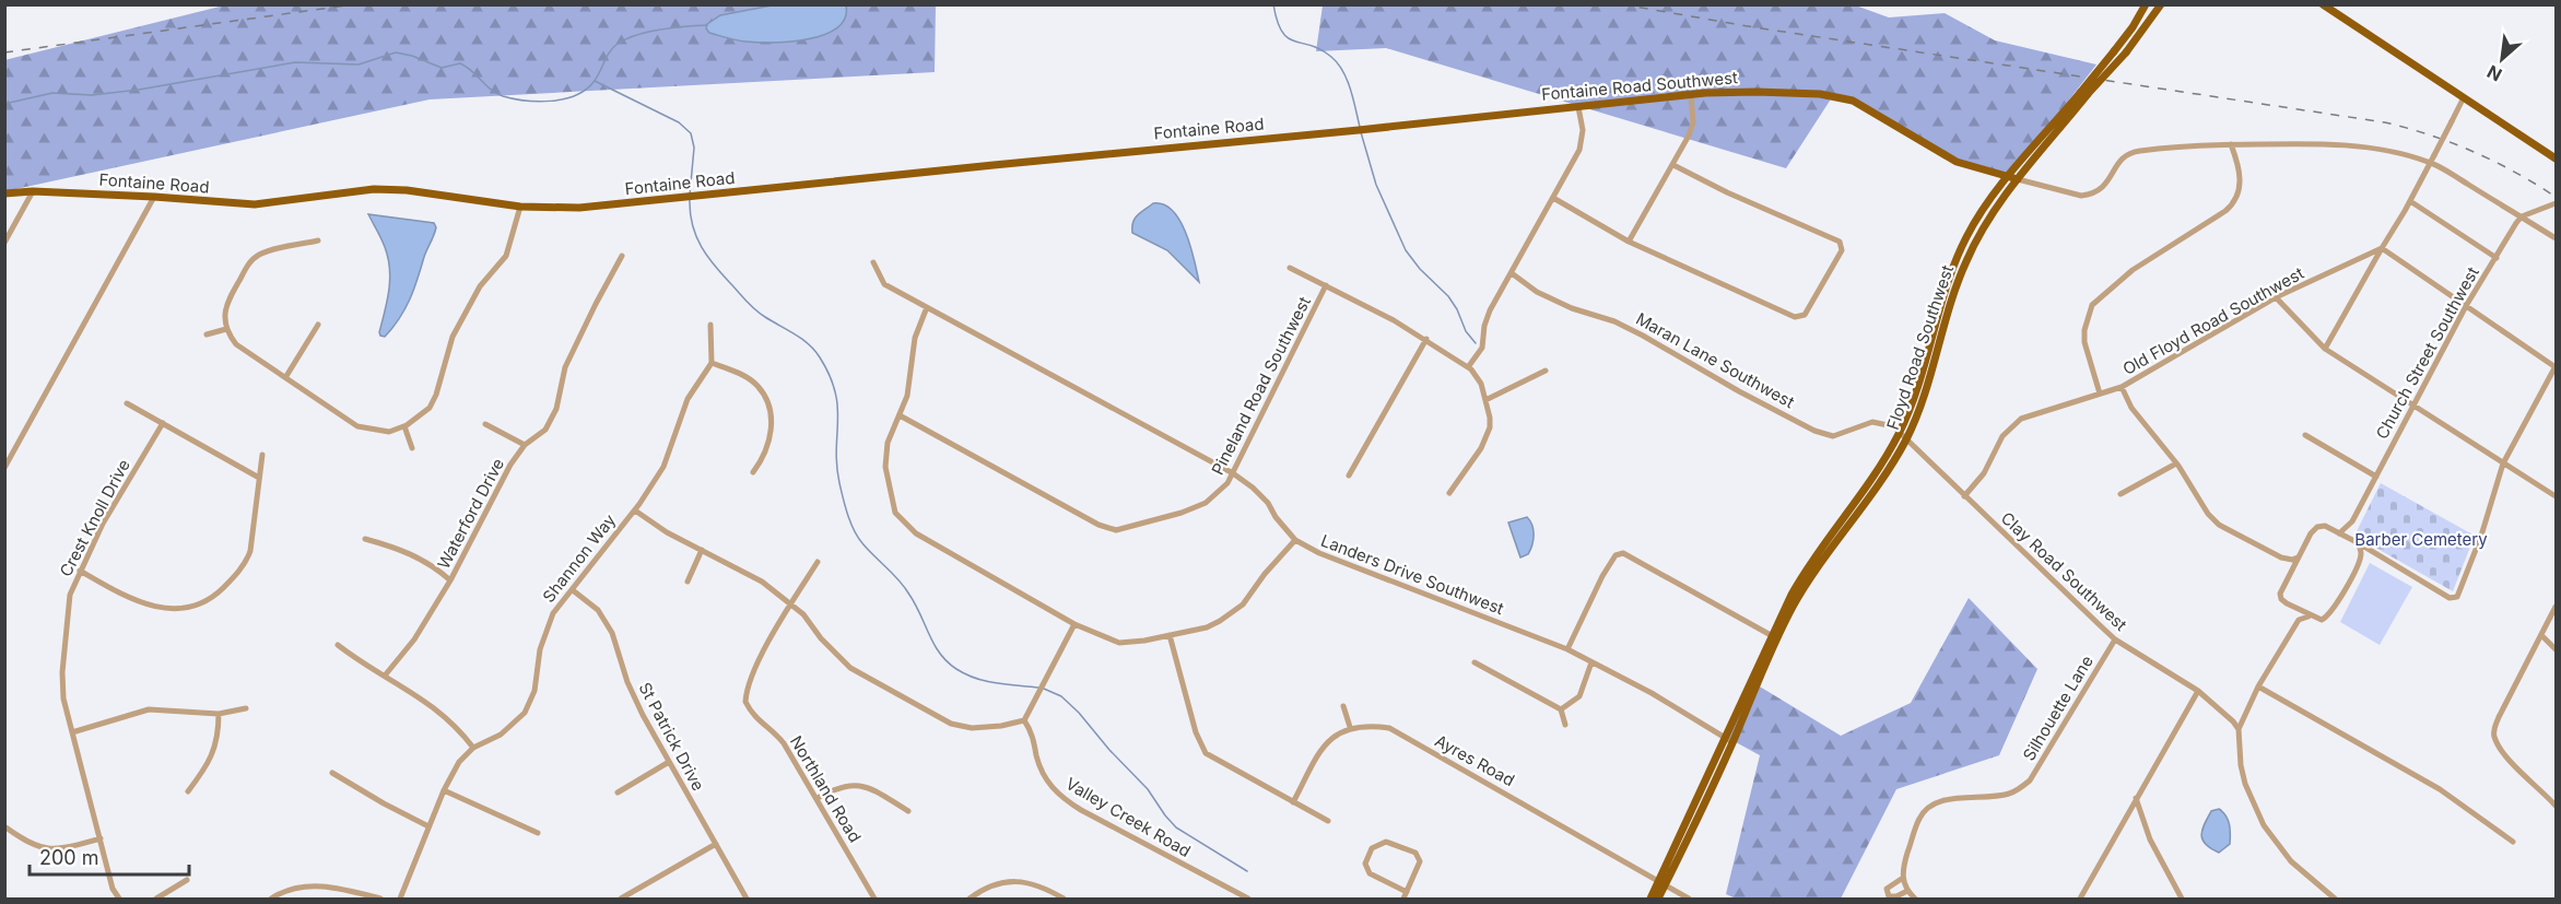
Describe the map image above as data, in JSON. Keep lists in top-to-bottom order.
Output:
{
  "streets": {
    "main road": ["Fontaine Road Southwest", "Fontaine Road", "Floyd Road Southwest"],
    "street": [
      "Old Floyd Road Southwest",
      "Church Street Southwest",
      "Maran Lane Southwest",
      "Pineland Road Southwest",
      "Waterford Drive",
      "Crest Knoll Drive",
      "Shannon Way",
      "Clay Road Southwest",
      "Landers Drive Southwest",
      "Silhouette Lane",
      "St Patrick Drive",
      "Ayres Road",
      "Northland Road",
      "Valley Creek Road"
    ]
  },
  "crossings": [
    ["Fontaine Road Southwest", "Fontaine Road"],
    ["Fontaine Road Southwest", "Floyd Road Southwest"],
    ["Fontaine Road Southwest", "Church Street Southwest"],
    ["Old Floyd Road Southwest", "Clay Road Southwest"],
    ["Floyd Road Southwest", "Maran Lane Southwest"],
    ["Floyd Road Southwest", "Clay Road Southwest"],
    ["Floyd Road Southwest", "Landers Drive Southwest"],
    ["Floyd Road Southwest", "Ayres Road"],
    ["Maran Lane Southwest", "Clay Road Southwest"],
    ["Pineland Road Southwest", "Landers Drive Southwest"],
    ["Shannon Way", "St Patrick Drive"],
    ["Clay Road Southwest", "Silhouette Lane"]
  ],
  "parks": ["Barber Cemetery"],
  "scale_bar": "200 m",
  "north": "bottom left"
}
